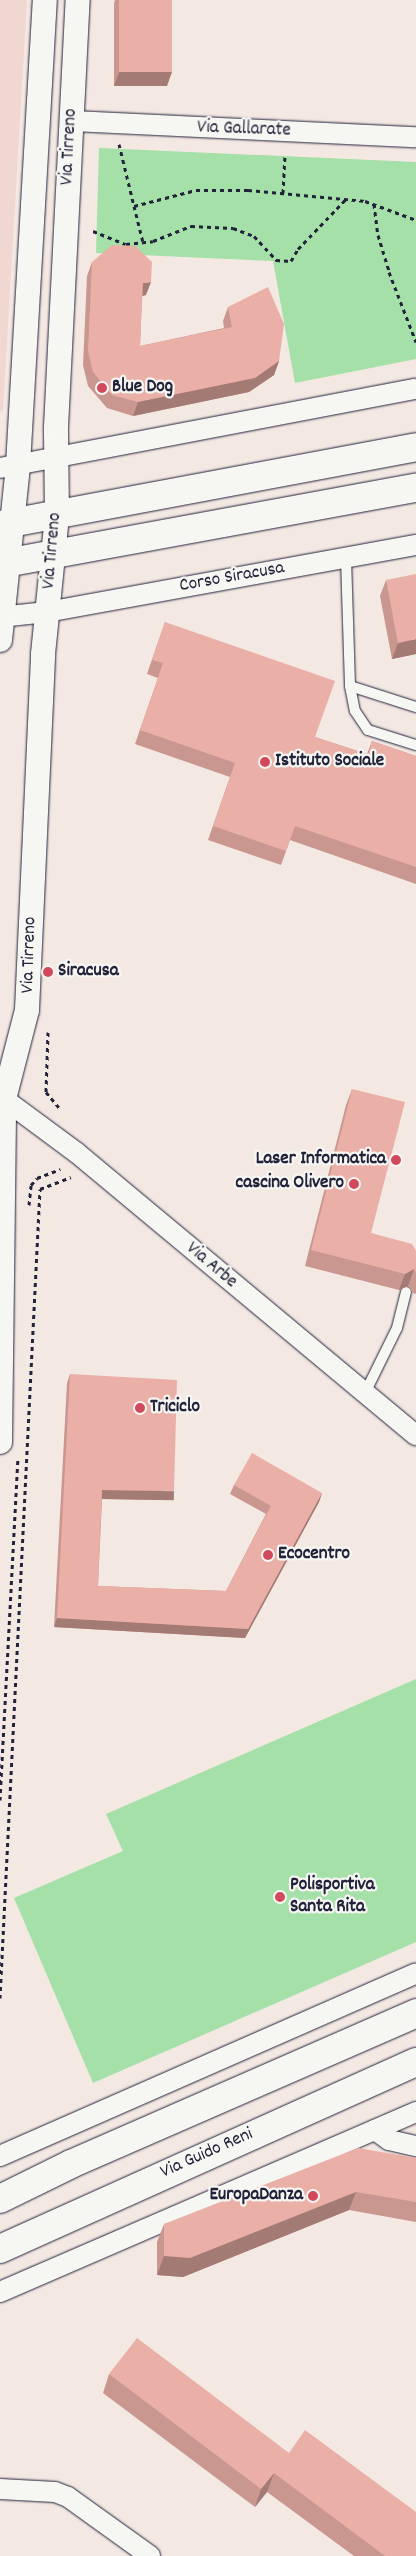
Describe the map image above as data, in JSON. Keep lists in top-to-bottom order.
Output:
{
  "streets": {
    "main road": ["Via Guido Reni"],
    "street": [
      "Via Gallarate",
      "Via Tirreno",
      "Corso Siracusa",
      "Via Arbe"
    ]
  },
  "crossings": [
    ["Via Gallarate", "Via Tirreno"],
    ["Via Tirreno", "Corso Siracusa"],
    ["Via Tirreno", "Via Arbe"]
  ],
  "places": [
    "Blue Dog",
    "Istituto Sociale",
    "Siracusa",
    "Laser Informatica",
    "cascina Olivero",
    "Triciclo",
    "Ecocentro",
    "Polisportiva Santa Rita",
    "EuropaDanza"
  ]
}
